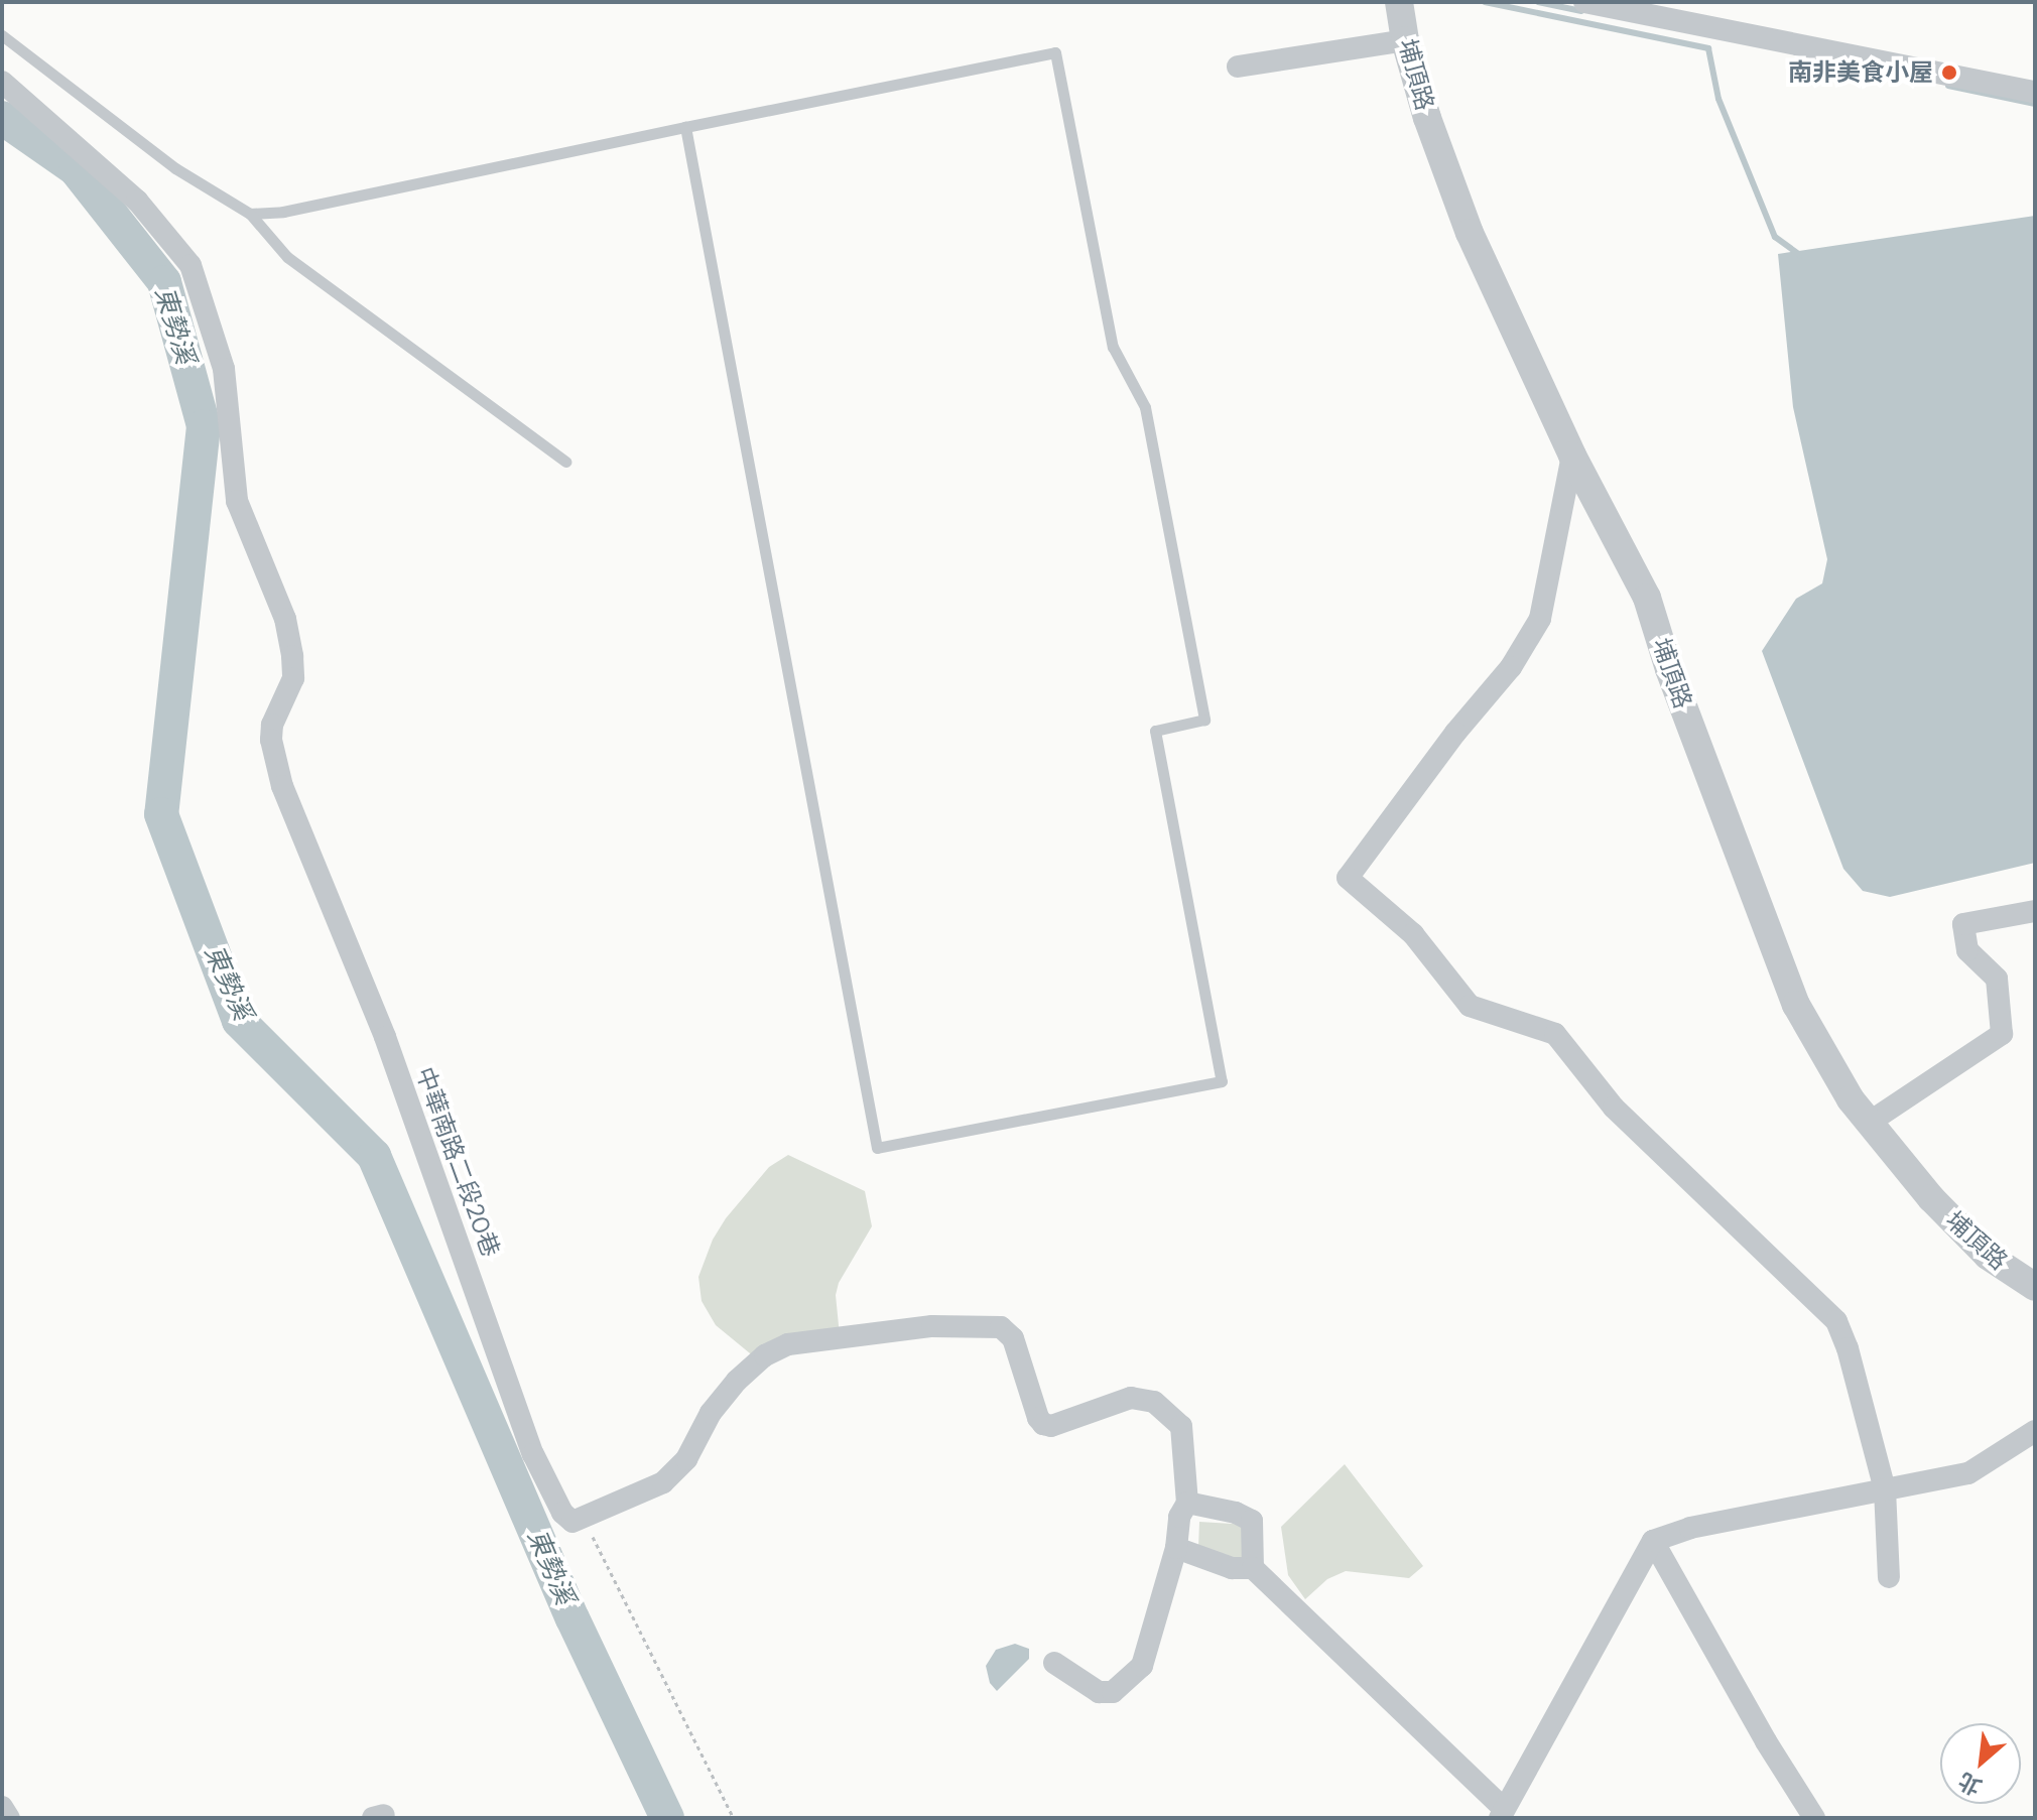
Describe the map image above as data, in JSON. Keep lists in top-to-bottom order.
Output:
{
  "streets": {
    "street": ["埔頂路", "中華南路二段20巷"]
  },
  "water": ["東勢溪"],
  "places": ["南非美食小屋"],
  "north": "bottom left"
}
